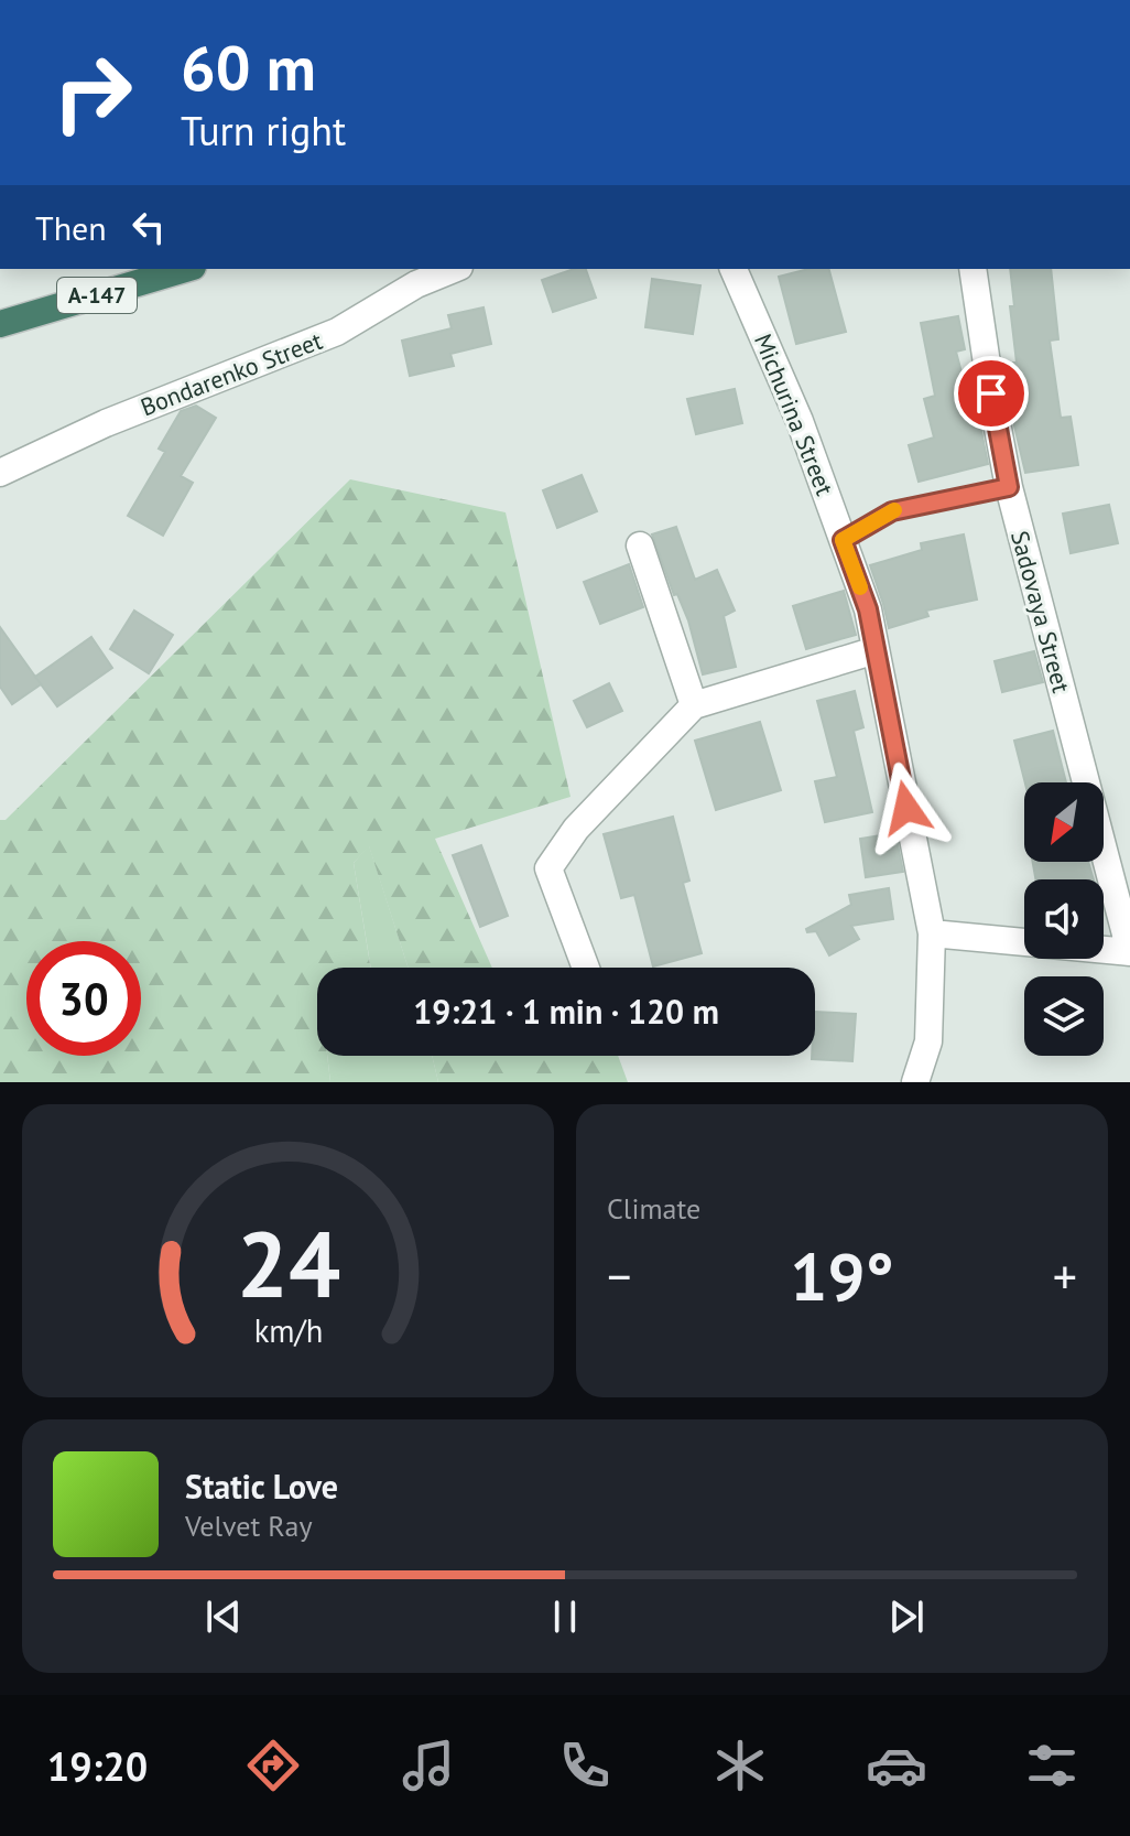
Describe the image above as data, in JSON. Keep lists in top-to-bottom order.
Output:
{
  "streets": {
    "highway": ["А-147"],
    "street": ["Bondarenko Street", "Michurina Street", "Sadovaya Street"]
  },
  "north": "bottom left",
  "page": {
    "turn": ["60 m", "Turn right"],
    "then": "Then",
    "limit": "30",
    "trip": "19:21 · 1 min · 120 m",
    "tile": "Climate",
    "heat": ["−", "19°", "+"],
    "song": ["Static Love", "Velvet Ray"],
    "tabs": "19:20",
    "gauge": ["24", "km/h"]
  }
}
